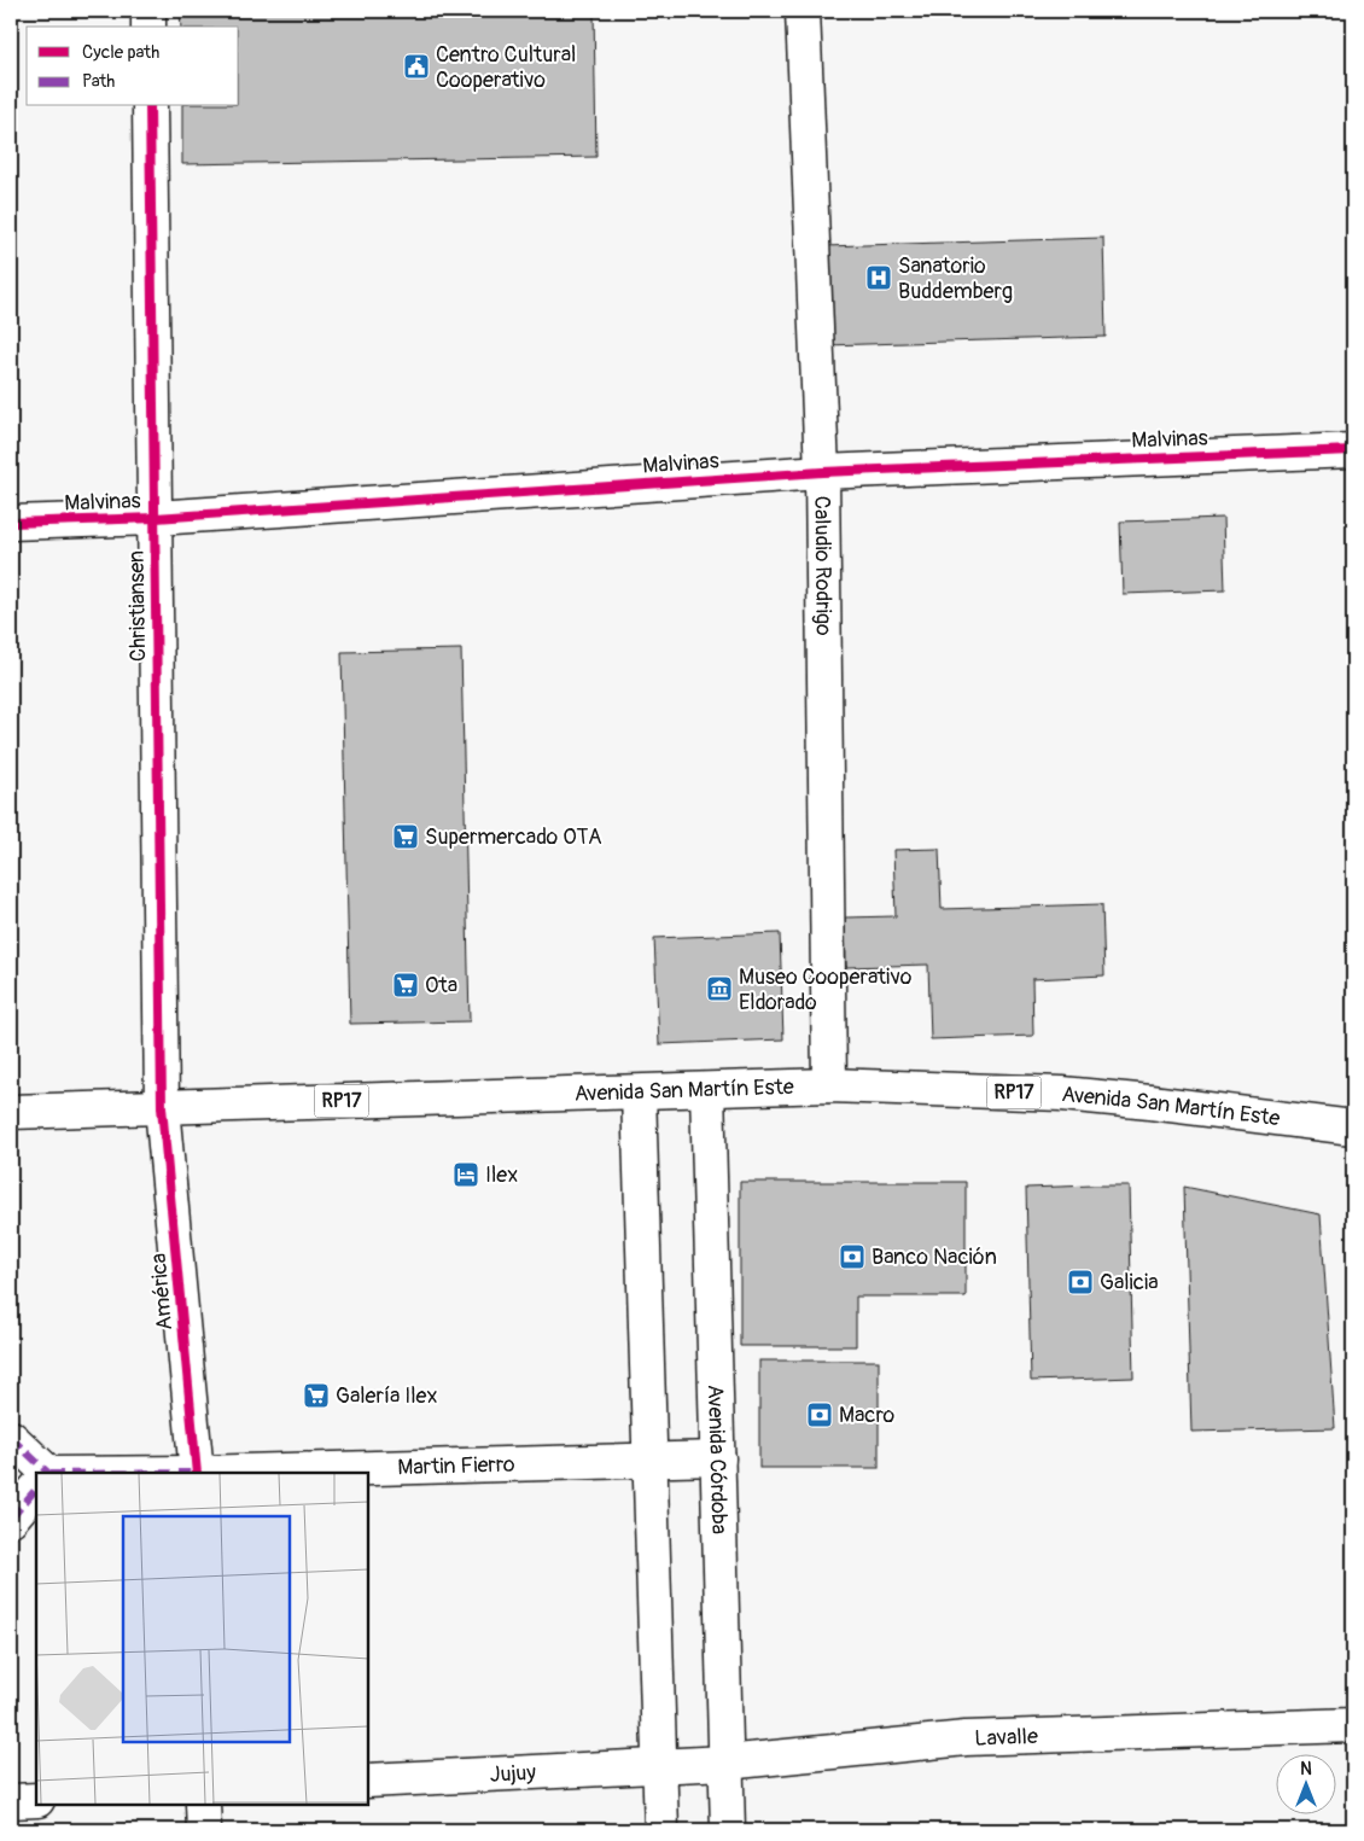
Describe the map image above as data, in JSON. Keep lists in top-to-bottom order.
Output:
{
  "streets": {
    "street": [
      "Malvinas",
      "Caludio Rodrigo",
      "Christiansen",
      "Avenida San Martín Este",
      "RP17",
      "América",
      "Avenida Córdoba",
      "Martin Fierro",
      "Lavalle",
      "Jujuy"
    ]
  },
  "crossings": [
    ["Malvinas", "Caludio Rodrigo"],
    ["Malvinas", "Christiansen"],
    ["Caludio Rodrigo", "Avenida San Martín Este"],
    ["Christiansen", "Avenida San Martín Este"],
    ["Christiansen", "América"],
    ["Avenida San Martín Este", "América"],
    ["Avenida San Martín Este", "Avenida Córdoba"],
    ["Avenida Córdoba", "Martin Fierro"],
    ["Avenida Córdoba", "Lavalle"],
    ["Lavalle", "Jujuy"]
  ],
  "places": {
    "public building": ["Centro Cultural Cooperativo"],
    "hospital": ["Sanatorio Buddemberg"],
    "supermarket": ["Supermercado OTA", "Ota", "Galería Ilex"],
    "museum": ["Museo Cooperativo Eldorado"],
    "hotel": ["Ilex"],
    "bank": ["Banco Nación", "Galicia", "Macro"]
  },
  "legend": ["Cycle path", "Path"],
  "north": "top"
}
